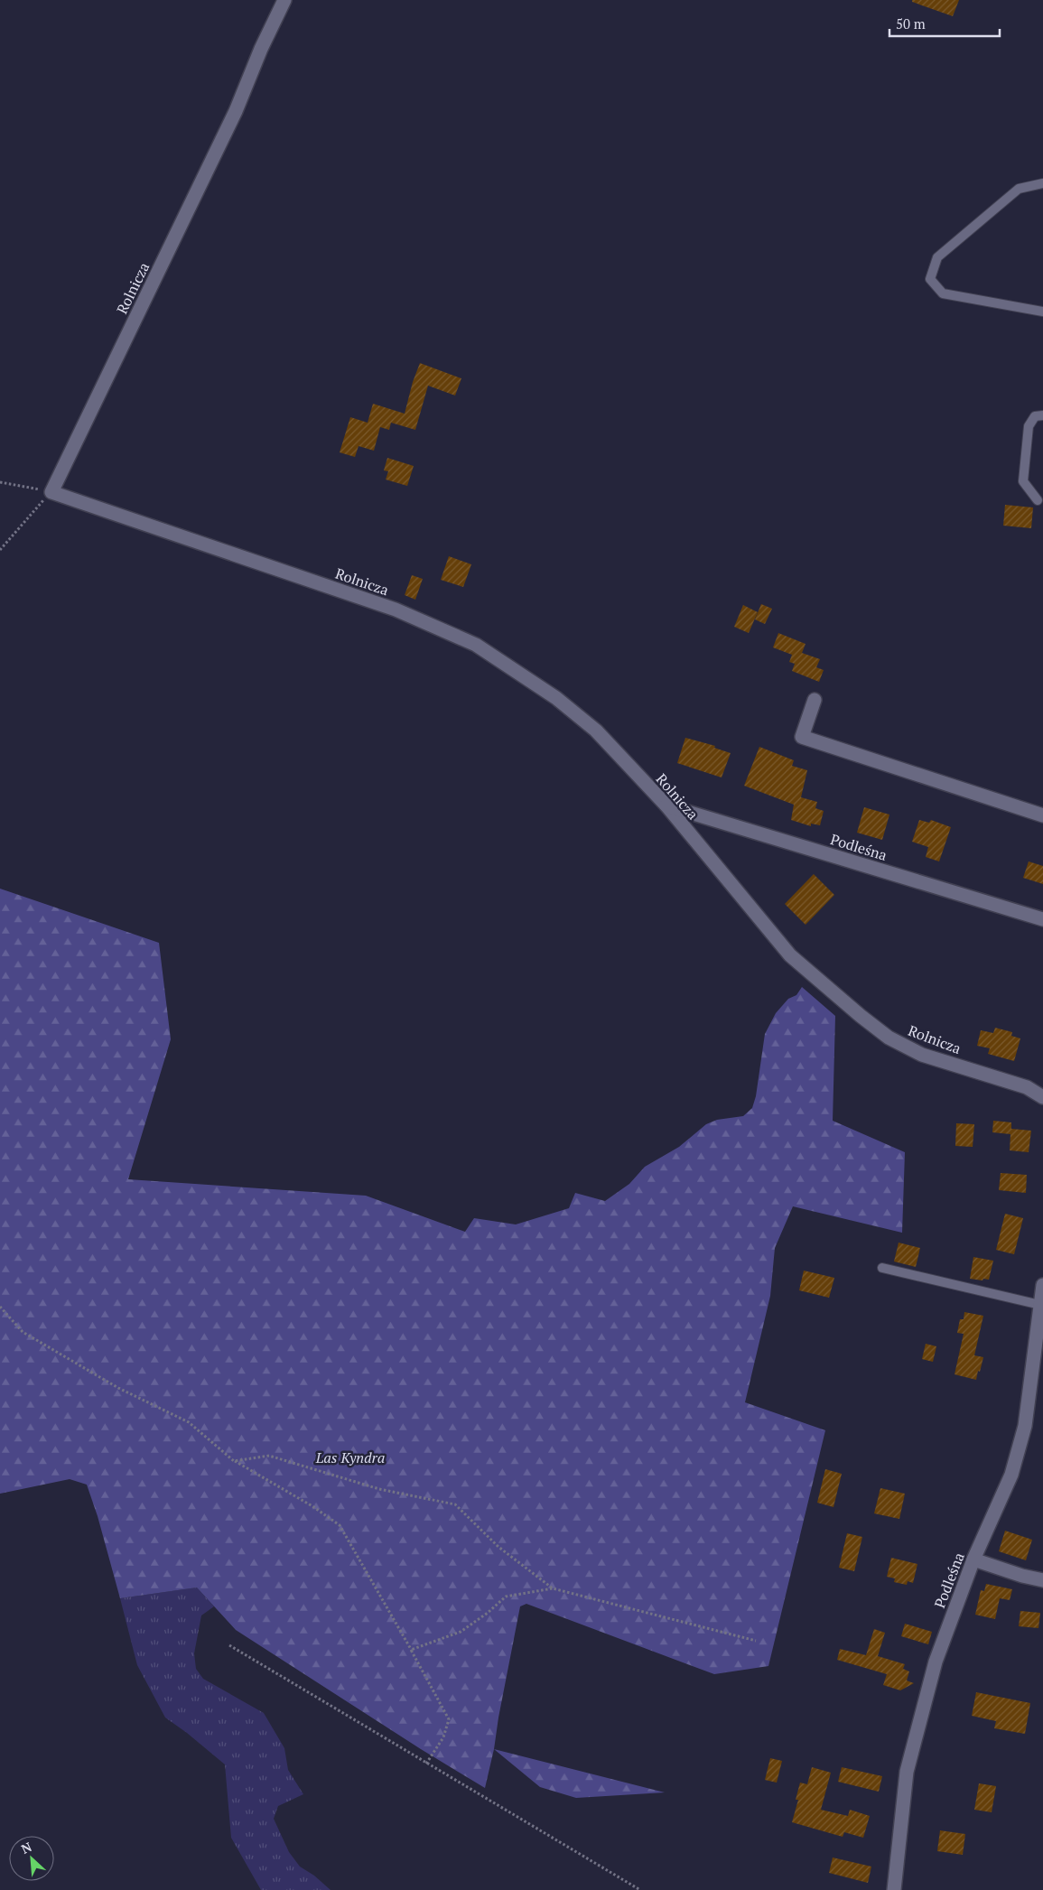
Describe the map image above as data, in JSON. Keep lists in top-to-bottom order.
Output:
{
  "streets": {
    "street": ["Rolnicza", "Podleśna"]
  },
  "crossings": [
    ["Rolnicza", "Podleśna"]
  ],
  "parks": ["Las Kyndra"],
  "scale_bar": "50 m",
  "north": "top left"
}
